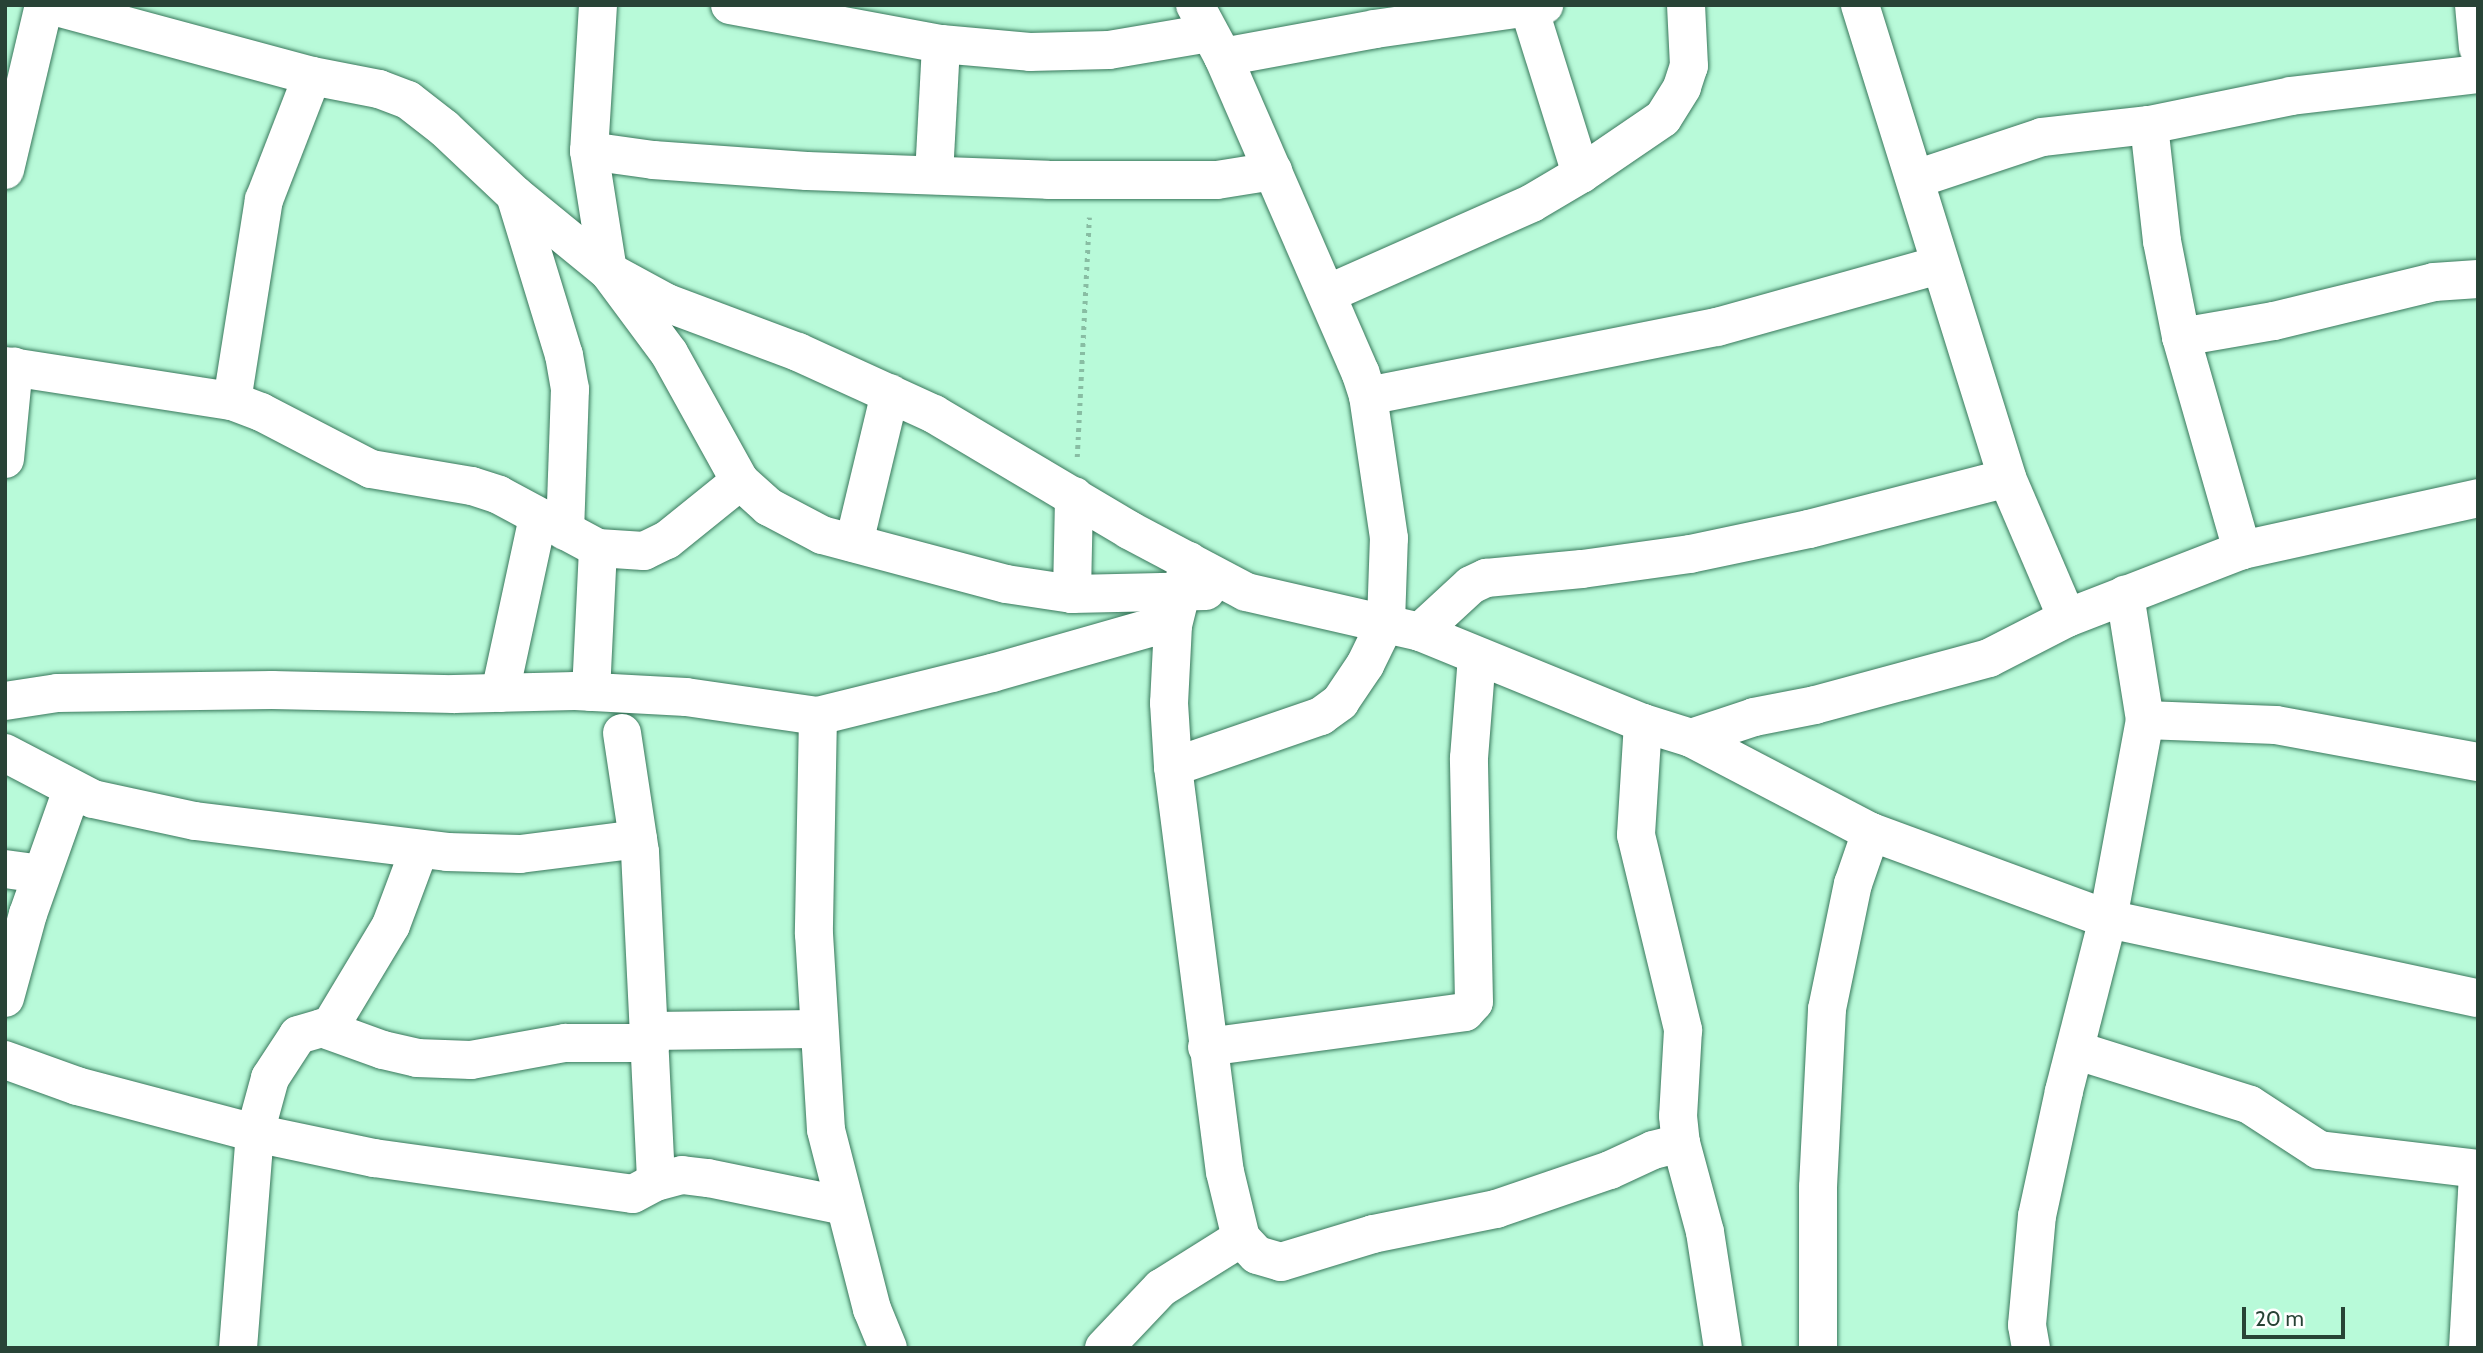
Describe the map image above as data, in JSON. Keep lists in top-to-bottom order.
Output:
{
  "scale_bar": "20 m"
}
